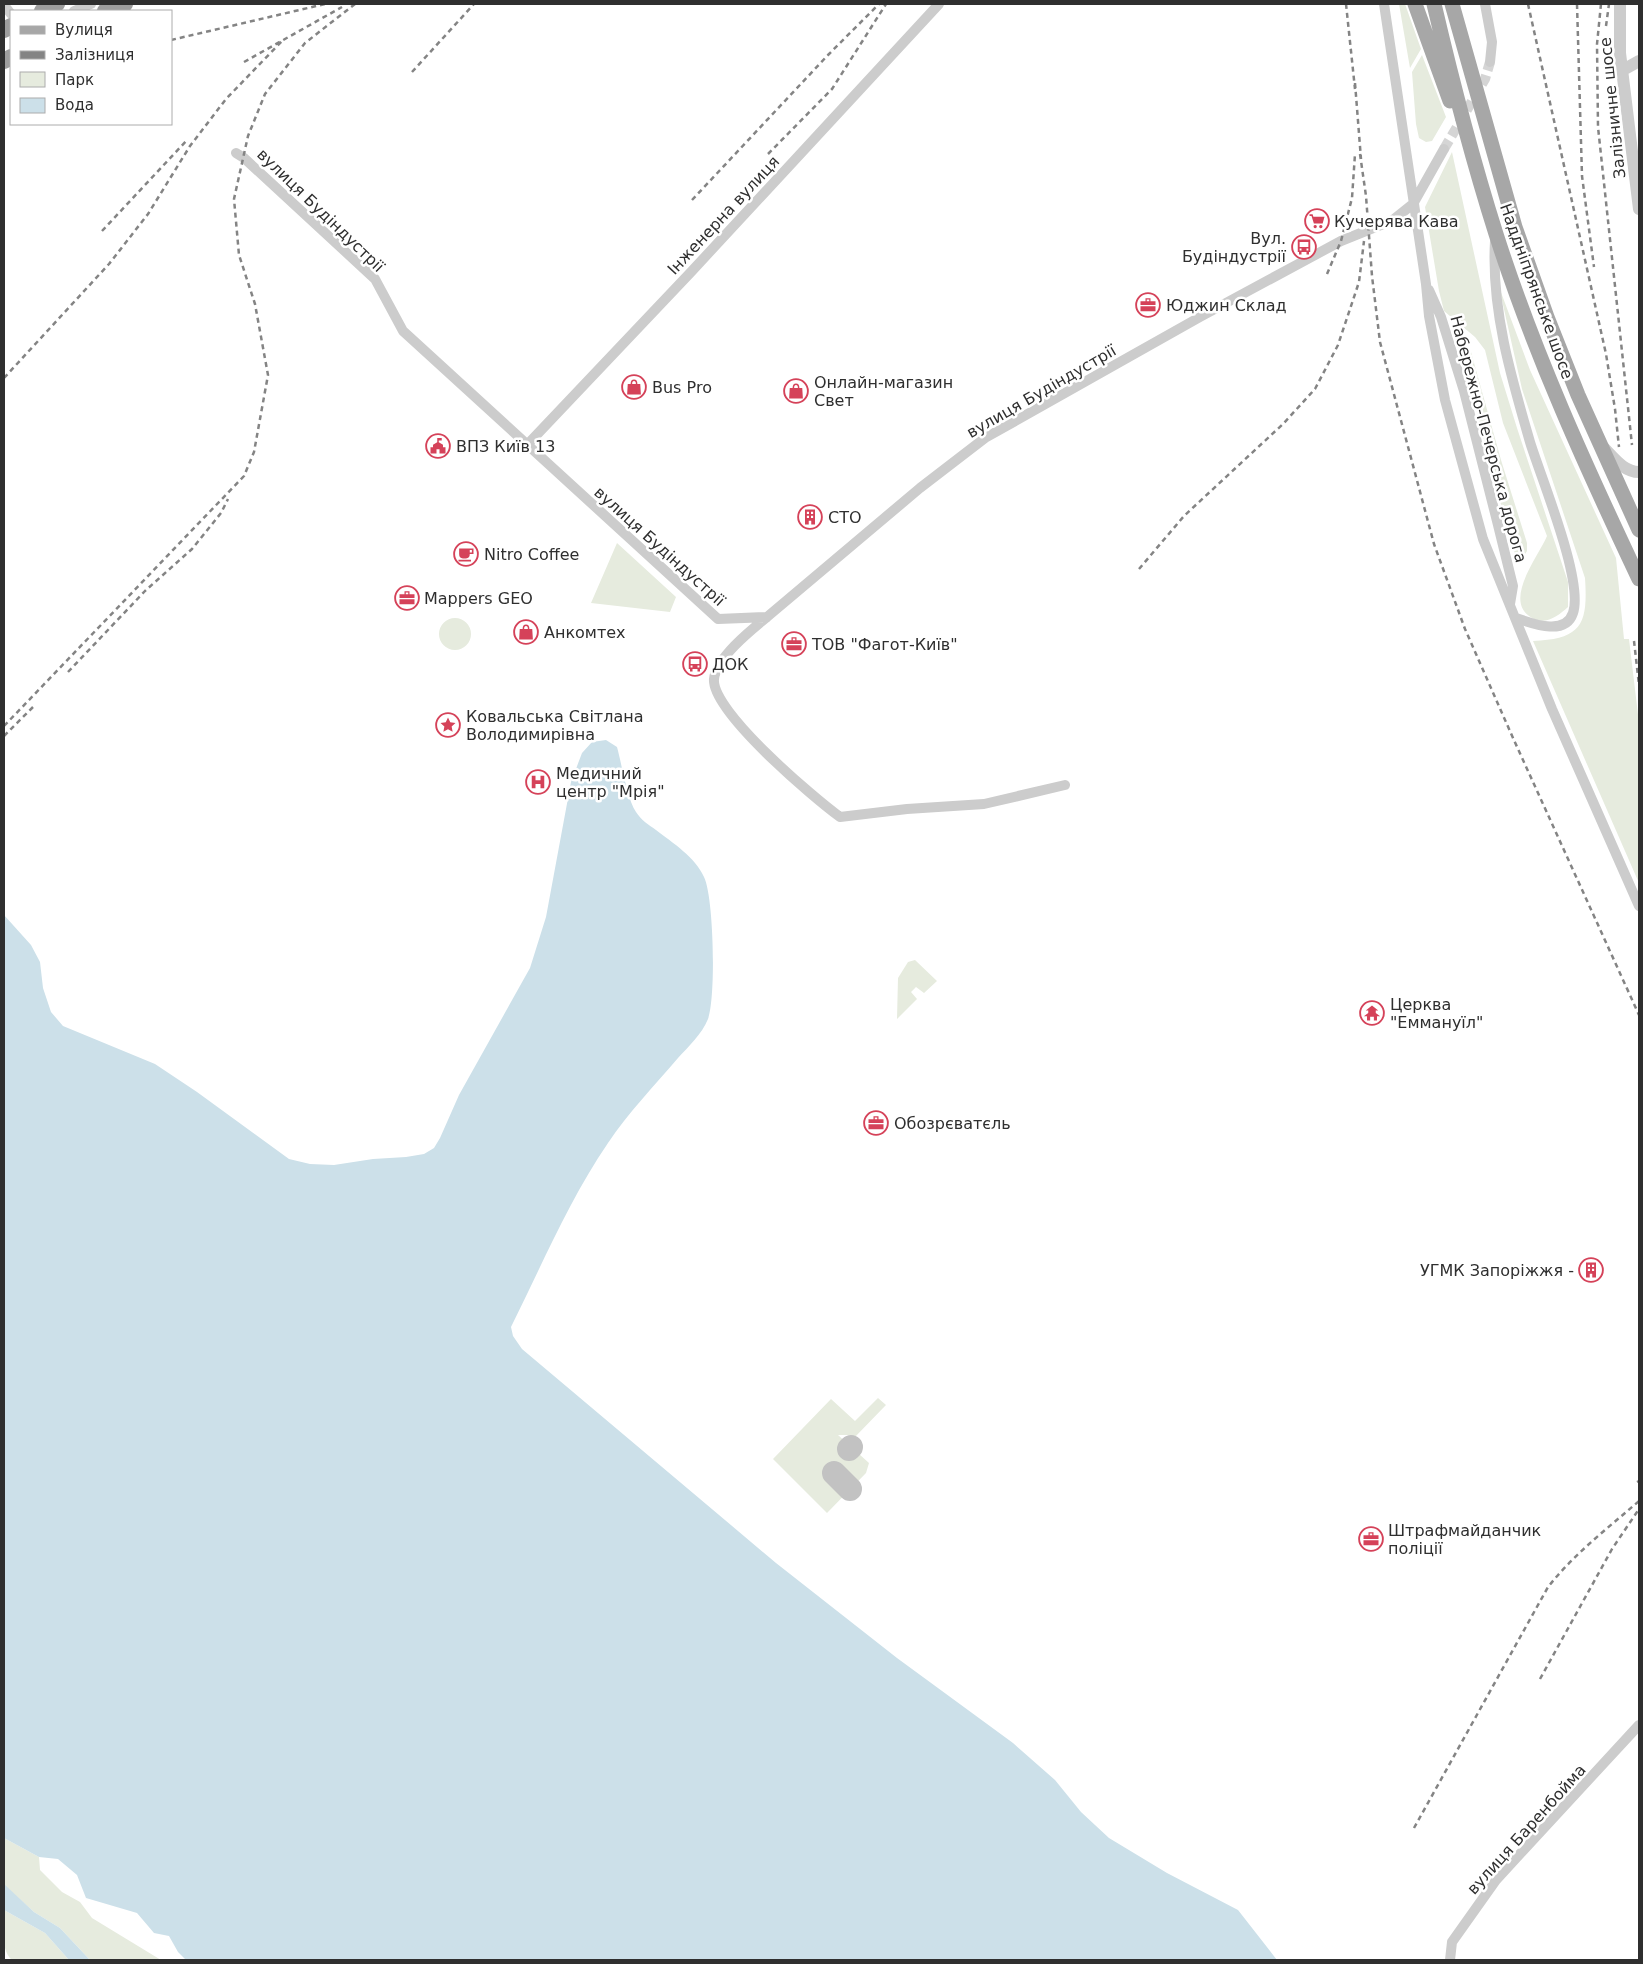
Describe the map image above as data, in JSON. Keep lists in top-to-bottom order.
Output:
{
  "streets": {
    "main road": ["Наддніпрянське шосе"],
    "street": [
      "Залізничне шосе",
      "вулиця Будіндустрії",
      "Інженерна вулиця",
      "Набережно-Печерська дорога",
      "вулиця Баренбойма"
    ]
  },
  "crossings": [
    ["вулиця Будіндустрії", "Інженерна вулиця"],
    ["вулиця Будіндустрії", "Набережно-Печерська дорога"]
  ],
  "places": {
    "supermarket": ["Кучерява Кава"],
    "bus stop": ["Вул. Будіндустрії", "ДОК"],
    "office": [
      "Юджин Склад",
      "Mappers GEO",
      "ТОВ \"Фагот-Київ\"",
      "Обозрєватєль",
      "Штрафмайданчик поліції"
    ],
    "shop": ["Bus Pro", "Онлайн-магазин Свет", "Анкомтех"],
    "public building": ["ВПЗ Київ 13"],
    "building": ["СТО", "УГМК Запоріжжя -"],
    "cafe": ["Nitro Coffee"],
    "place": ["Ковальська Світлана Володимирівна"],
    "hospital": ["Медичний центр \"Мрія\""],
    "temple": ["Церква \"Еммануїл\""]
  },
  "legend": [
    "Вулиця",
    "Залізниця",
    "Парк",
    "Вода"
  ]
}
